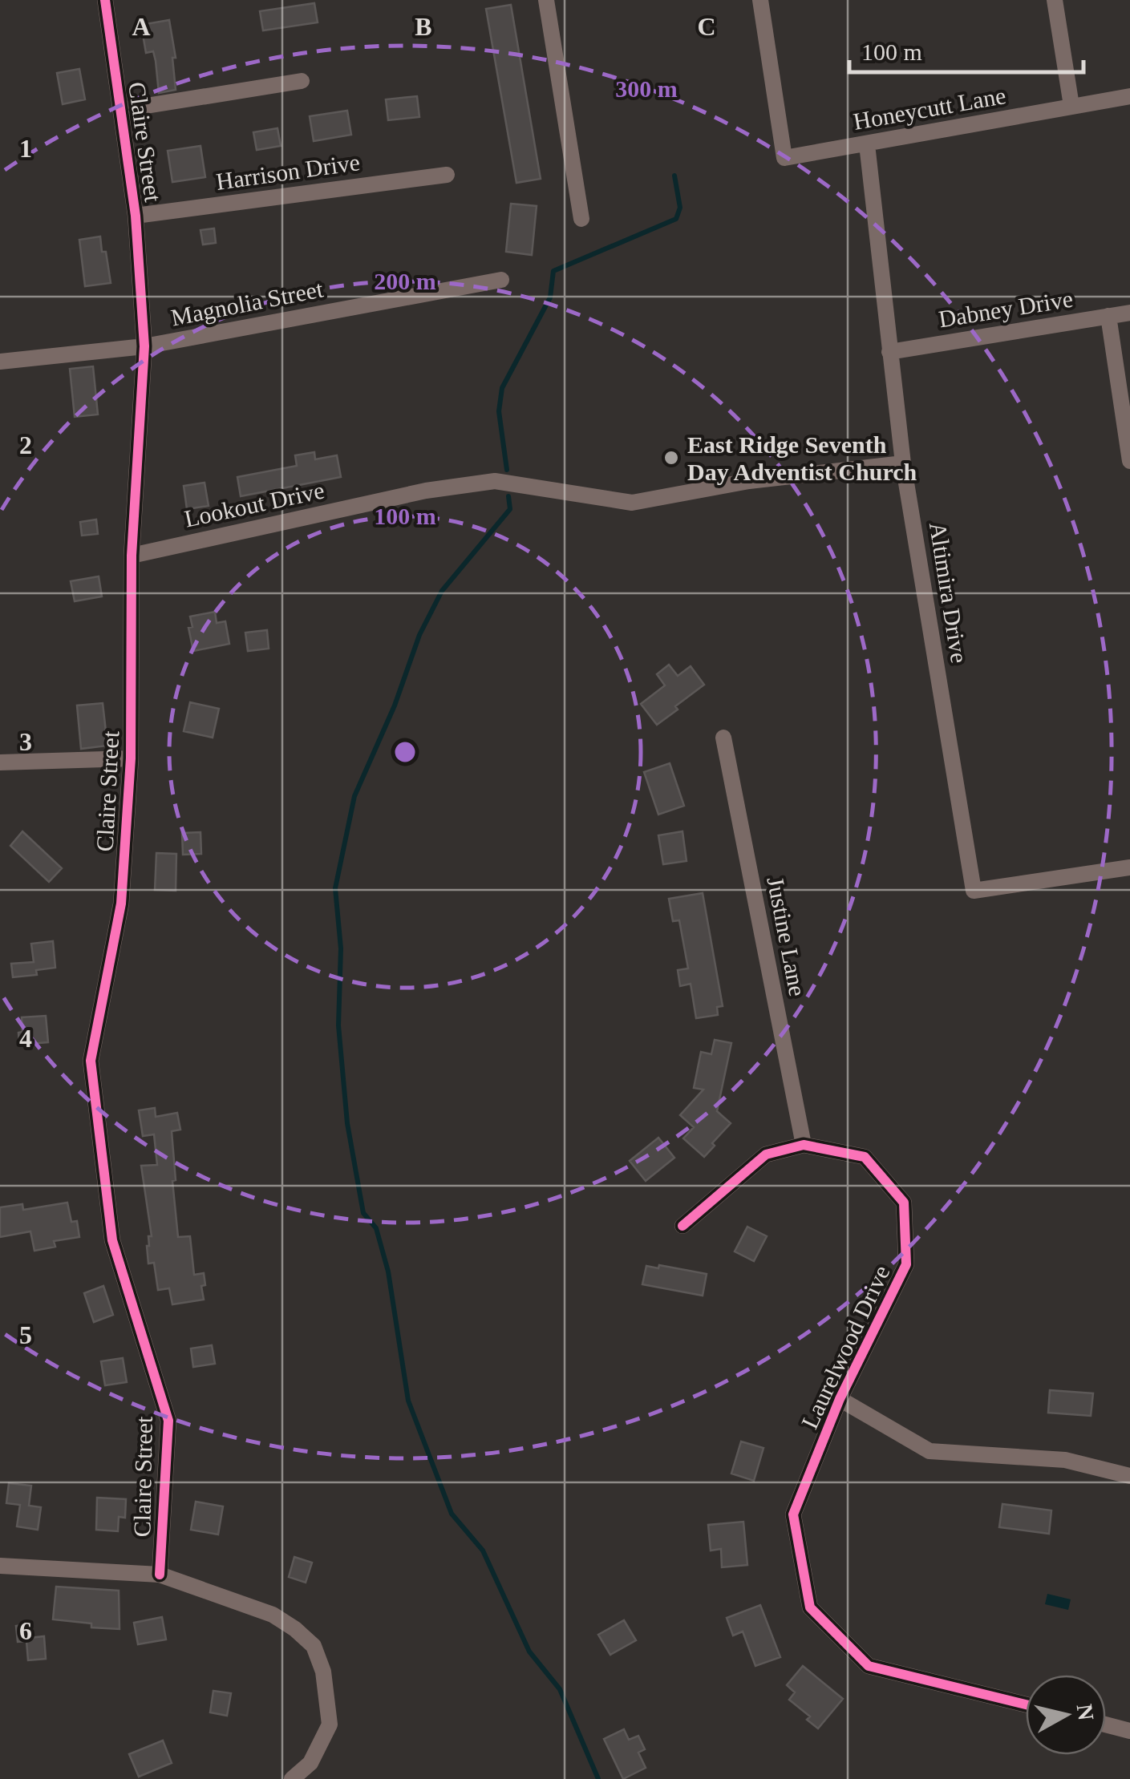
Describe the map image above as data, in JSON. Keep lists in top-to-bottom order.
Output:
{
  "streets": {
    "street": [
      "Honeycutt Lane",
      "Claire Street",
      "Harrison Drive",
      "Magnolia Street",
      "Dabney Drive",
      "Lookout Drive",
      "Altimira Drive",
      "Justine Lane",
      "Laurelwood Drive"
    ]
  },
  "crossings": [
    ["Honeycutt Lane", "Altimira Drive"],
    ["Claire Street", "Harrison Drive"],
    ["Claire Street", "Magnolia Street"],
    ["Claire Street", "Lookout Drive"],
    ["Dabney Drive", "Altimira Drive"],
    ["Lookout Drive", "Altimira Drive"],
    ["Justine Lane", "Laurelwood Drive"]
  ],
  "places": ["East Ridge Seventh Day Adventist Church"],
  "scale_bar": "100 m",
  "north": "right",
  "grid": {
    "columns": ["A", "B", "C"],
    "rows": [
      "1",
      "2",
      "3",
      "4",
      "5",
      "6"
    ]
  },
  "rings": ["300 m", "200 m", "100 m"]
}
